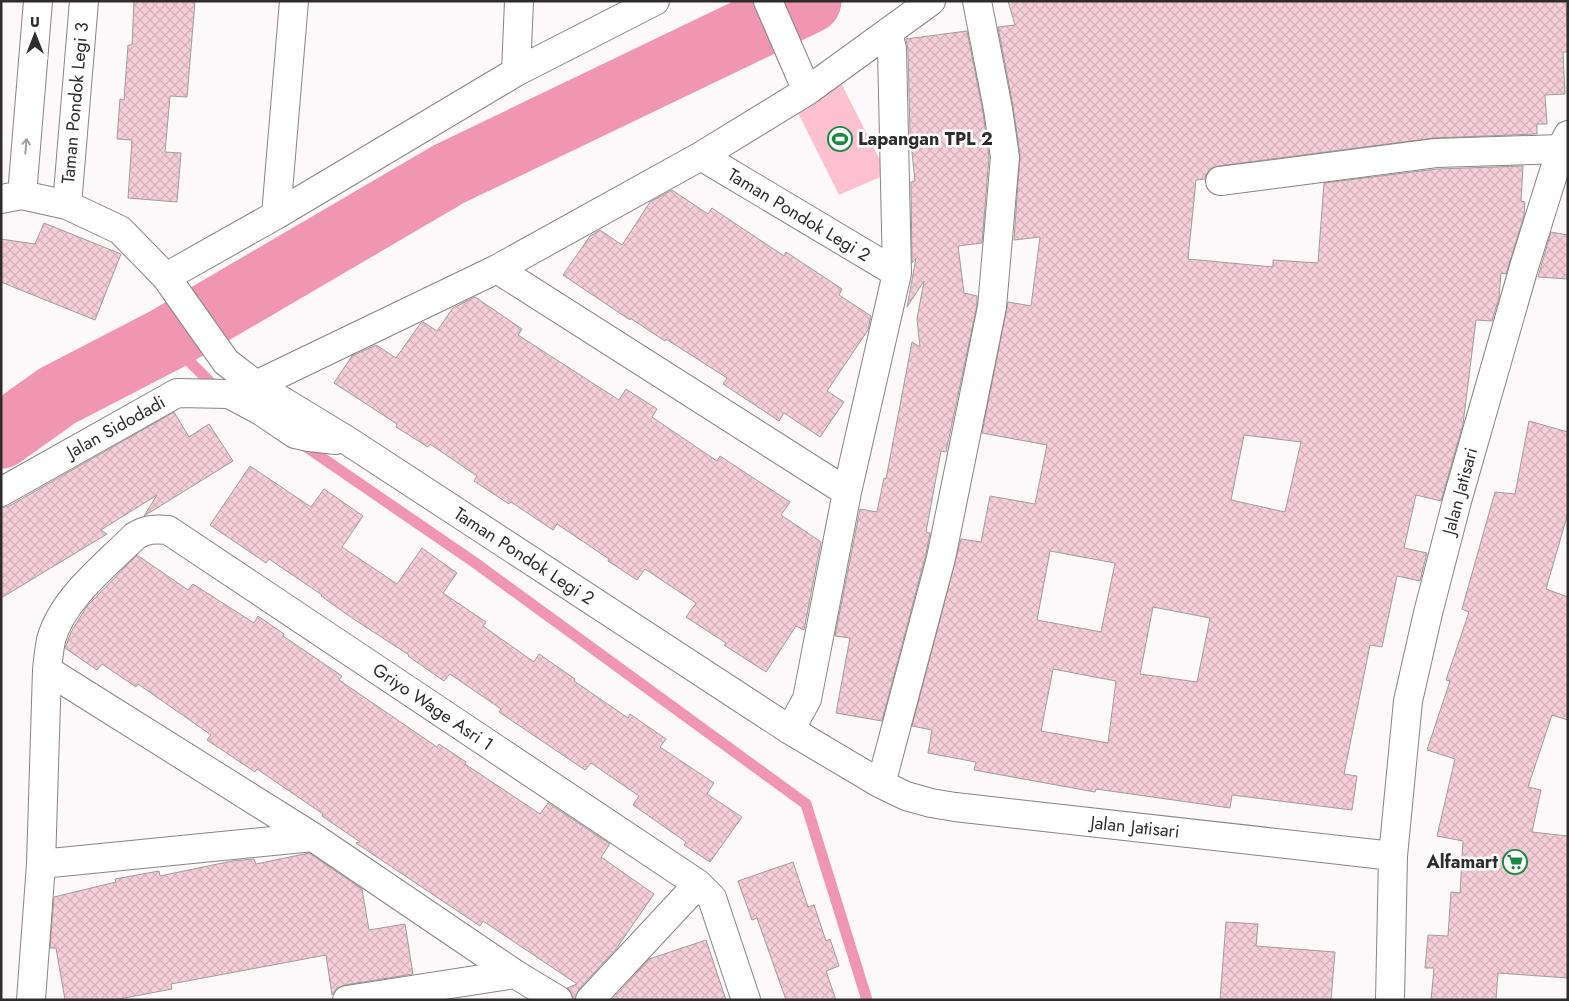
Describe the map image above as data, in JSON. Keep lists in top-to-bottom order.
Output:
{
  "streets": {
    "street": [
      "Taman Pondok Legi 3",
      "Taman Pondok Legi 2",
      "Jalan Sidodadi",
      "Jalan Jatisari",
      "Griyo Wage Asri 1"
    ]
  },
  "crossings": [
    ["Taman Pondok Legi 3", "Taman Pondok Legi 2"],
    ["Taman Pondok Legi 2", "Jalan Sidodadi"],
    ["Taman Pondok Legi 2", "Jalan Jatisari"]
  ],
  "places": {
    "sports": ["Lapangan TPL 2"],
    "supermarket": ["Alfamart"]
  },
  "north": "top"
}
